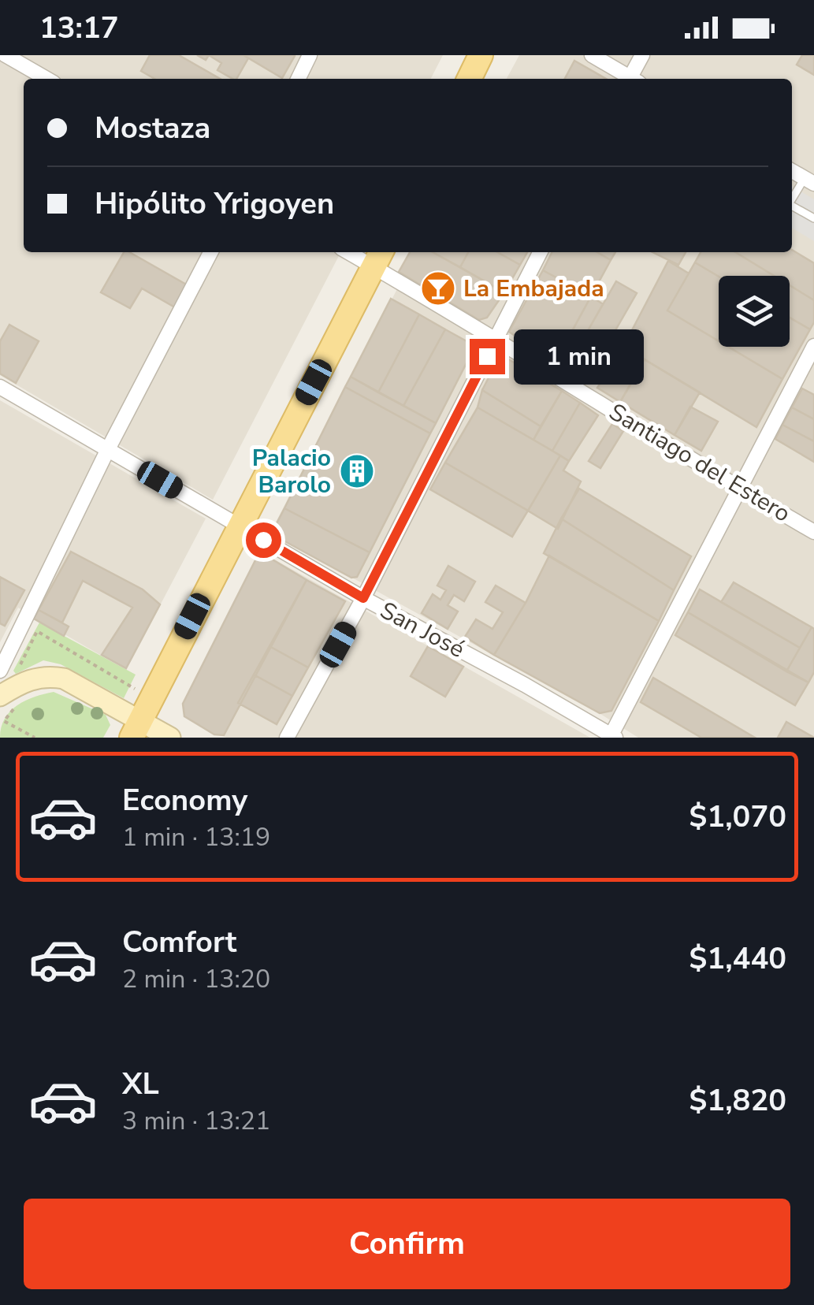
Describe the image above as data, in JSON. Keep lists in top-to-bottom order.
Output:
{
  "streets": {
    "street": ["Santiago del Estero", "San José"]
  },
  "places": {
    "bar": ["La Embajada"],
    "building": ["Palacio Barolo"]
  },
  "page": {
    "status": "13:17",
    "banner": ["Mostaza", "Hipólito Yrigoyen"],
    "bubble": "1 min",
    "list": [
      {
        "name": "Economy",
        "note": "1 min · 13:19",
        "value": "$1,070"
      },
      {
        "name": "Comfort",
        "note": "2 min · 13:20",
        "value": "$1,440"
      },
      {
        "name": "XL",
        "note": "3 min · 13:21",
        "value": "$1,820"
      }
    ],
    "buttons": "Confirm"
  }
}
